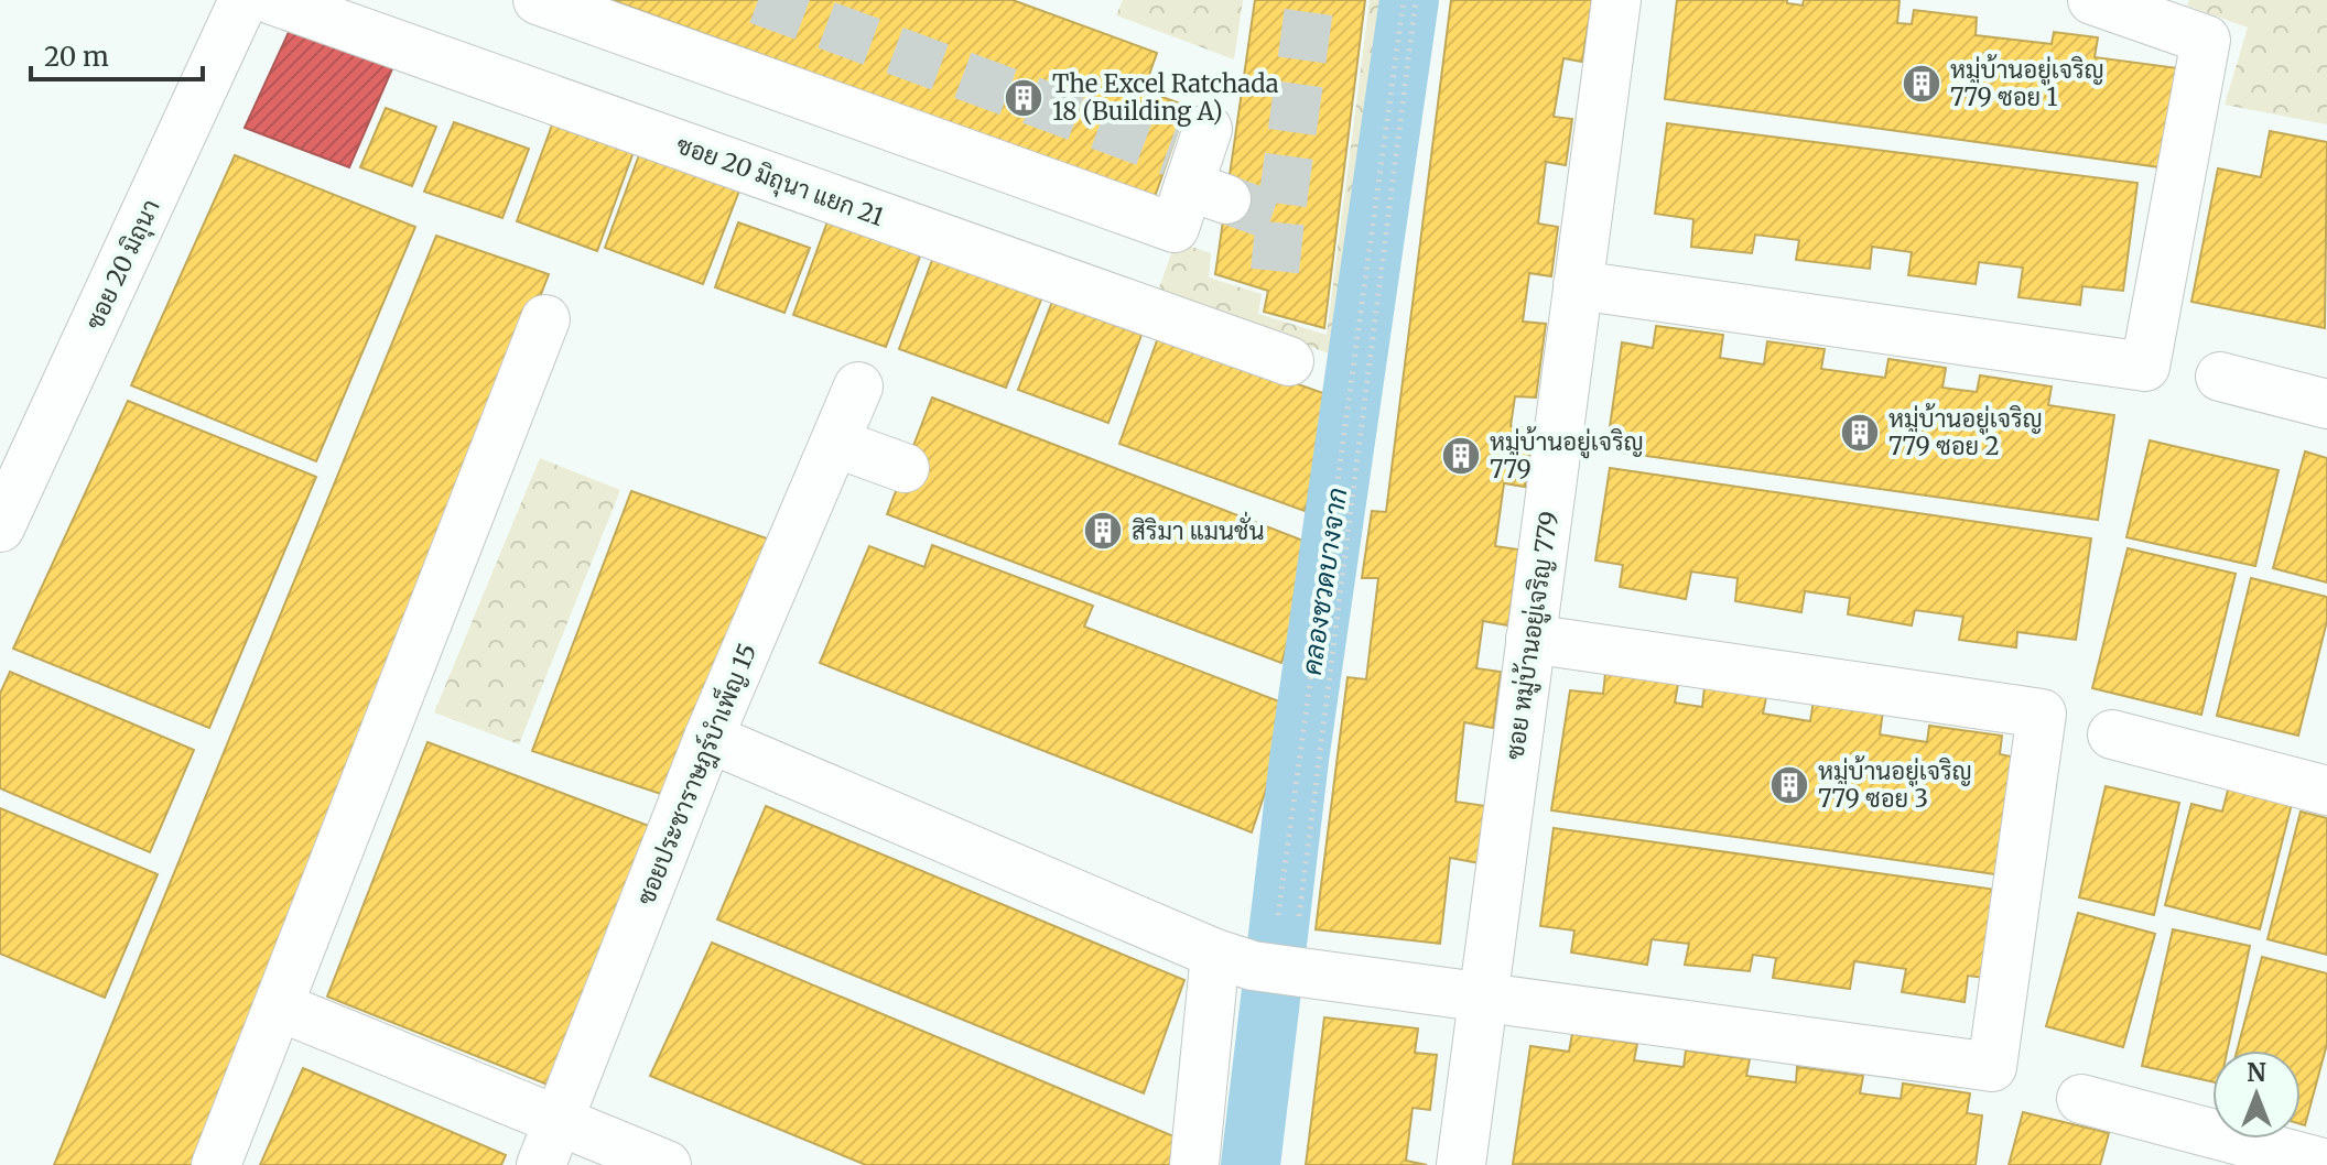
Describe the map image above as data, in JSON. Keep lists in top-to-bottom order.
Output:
{
  "streets": {
    "street": [
      "ซอย 20 มิถุนา แยก 21",
      "ซอย 20 มิถุนา",
      "ซอย หมู่บ้านอยู่เจริญ 779",
      "ซอยประชาราษฎร์บำเพ็ญ 15"
    ]
  },
  "water": ["คลองชวดบางจาก"],
  "places": {
    "building": [
      "หมู่บ้านอยู่เจริญ 779 ซอย 1",
      "The Excel Ratchada 18 (Building A)",
      "หมู่บ้านอยู่เจริญ 779 ซอย 2",
      "หมู่บ้านอยู่เจริญ 779",
      "สิริมา แมนชั่น",
      "หมู่บ้านอยู่เจริญ 779 ซอย 3"
    ]
  },
  "scale_bar": "20 m",
  "north": "top"
}
